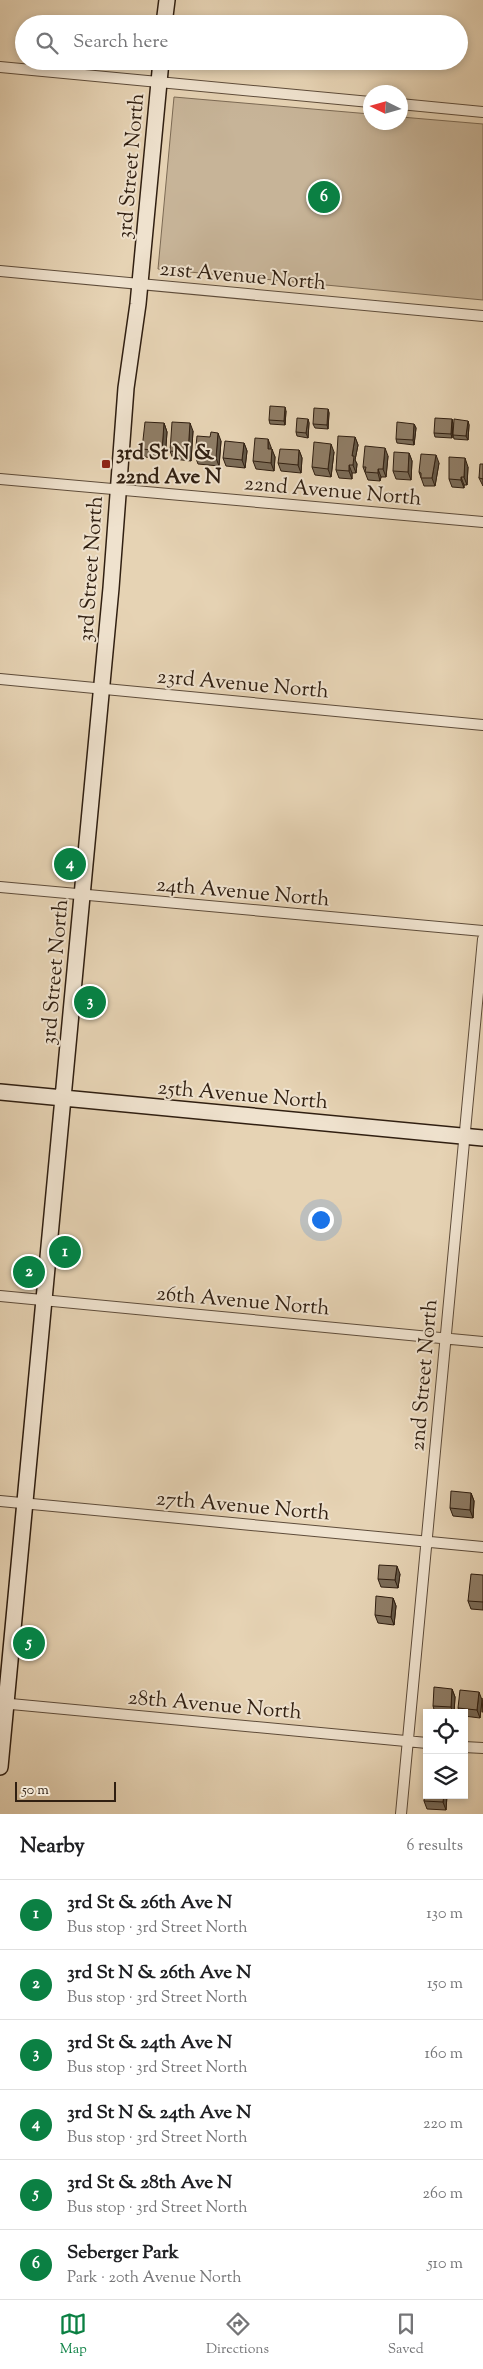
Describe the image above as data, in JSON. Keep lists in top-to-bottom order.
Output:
{
  "streets": {
    "main road": ["3rd Street North", "25th Avenue North"],
    "street": [
      "21st Avenue North",
      "22nd Avenue North",
      "23rd Avenue North",
      "24th Avenue North",
      "26th Avenue North",
      "2nd Street North",
      "27th Avenue North",
      "28th Avenue North"
    ]
  },
  "crossings": [
    ["3rd Street North", "21st Avenue North"],
    ["3rd Street North", "22nd Avenue North"],
    ["3rd Street North", "23rd Avenue North"],
    ["3rd Street North", "24th Avenue North"],
    ["3rd Street North", "25th Avenue North"],
    ["3rd Street North", "26th Avenue North"],
    ["3rd Street North", "27th Avenue North"],
    ["3rd Street North", "28th Avenue North"],
    ["25th Avenue North", "2nd Street North"],
    ["26th Avenue North", "2nd Street North"],
    ["2nd Street North", "27th Avenue North"],
    ["2nd Street North", "28th Avenue North"]
  ],
  "places": {
    "transit": ["3rd St N & 22nd Ave N"]
  },
  "scale_bar": "50 m",
  "north": "left",
  "page": {
    "search": "Search here",
    "pins": [
      "6",
      "4",
      "3",
      "1",
      "2",
      "5"
    ],
    "scale": "50 m",
    "heading": ["Nearby", "6 results"],
    "list": [
      {
        "mark": "1",
        "name": "3rd St & 26th Ave N",
        "note": "Bus stop · 3rd Street North",
        "value": "130 m"
      },
      {
        "mark": "2",
        "name": "3rd St N & 26th Ave N",
        "note": "Bus stop · 3rd Street North",
        "value": "150 m"
      },
      {
        "mark": "3",
        "name": "3rd St & 24th Ave N",
        "note": "Bus stop · 3rd Street North",
        "value": "160 m"
      },
      {
        "mark": "4",
        "name": "3rd St N & 24th Ave N",
        "note": "Bus stop · 3rd Street North",
        "value": "220 m"
      },
      {
        "mark": "5",
        "name": "3rd St & 28th Ave N",
        "note": "Bus stop · 3rd Street North",
        "value": "260 m"
      },
      {
        "mark": "6",
        "name": "Seberger Park",
        "note": "Park · 20th Avenue North",
        "value": "510 m"
      }
    ],
    "nav": ["Map", "Directions", "Saved"]
  }
}
